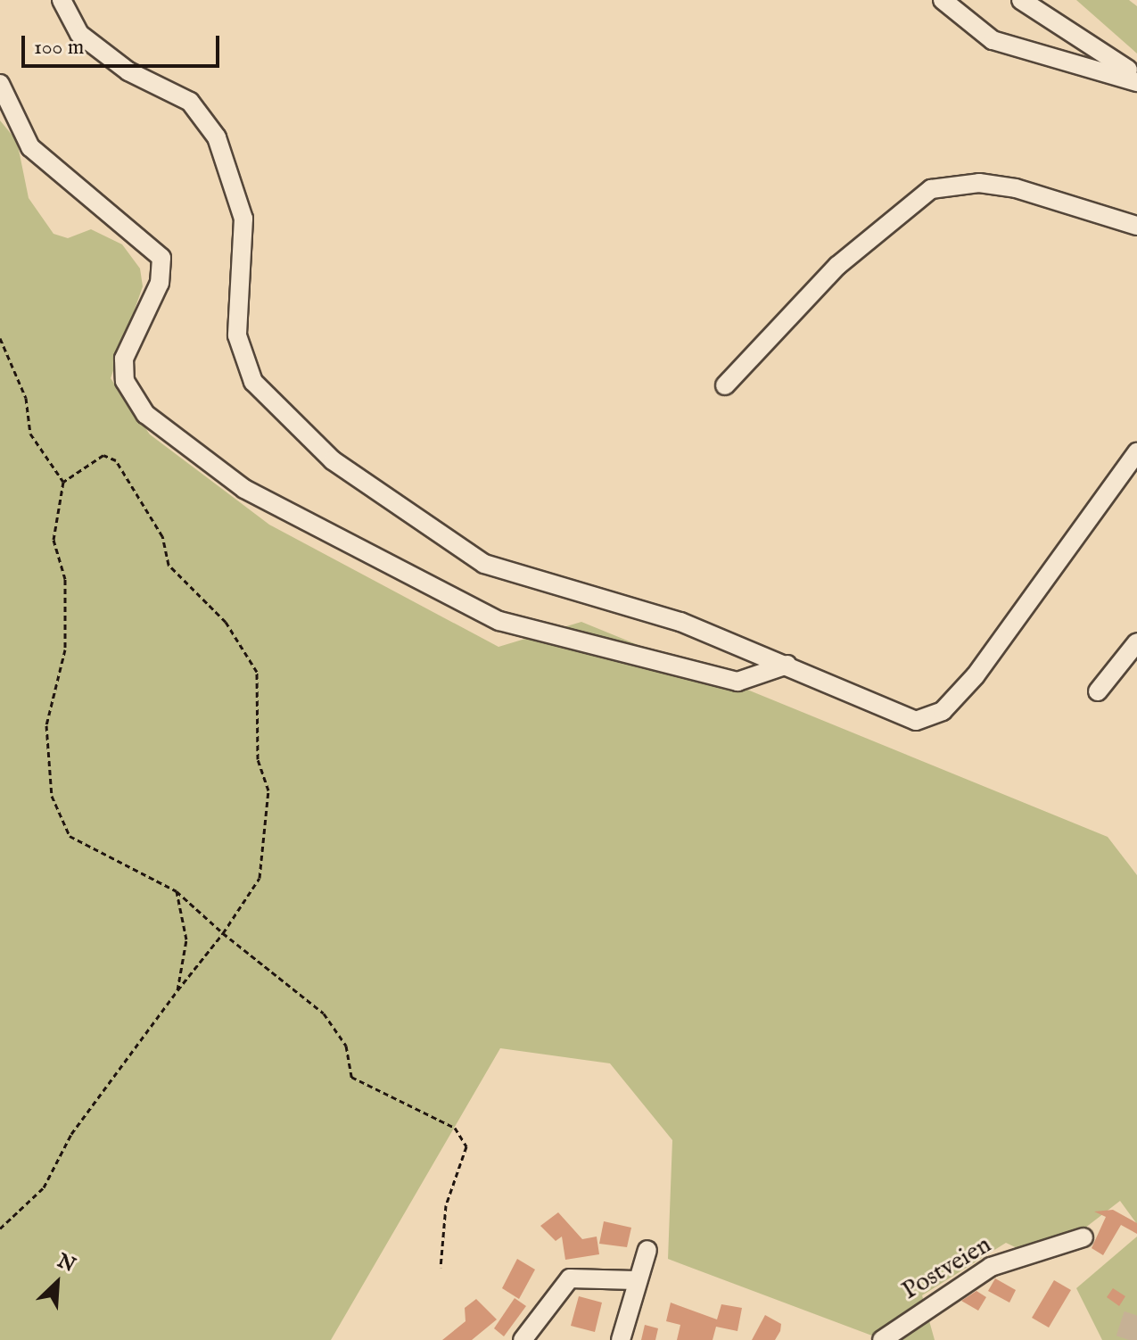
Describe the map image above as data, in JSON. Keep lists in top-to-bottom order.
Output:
{
  "streets": {
    "street": ["Postveien"]
  },
  "scale_bar": "100 m",
  "north": "top right"
}
